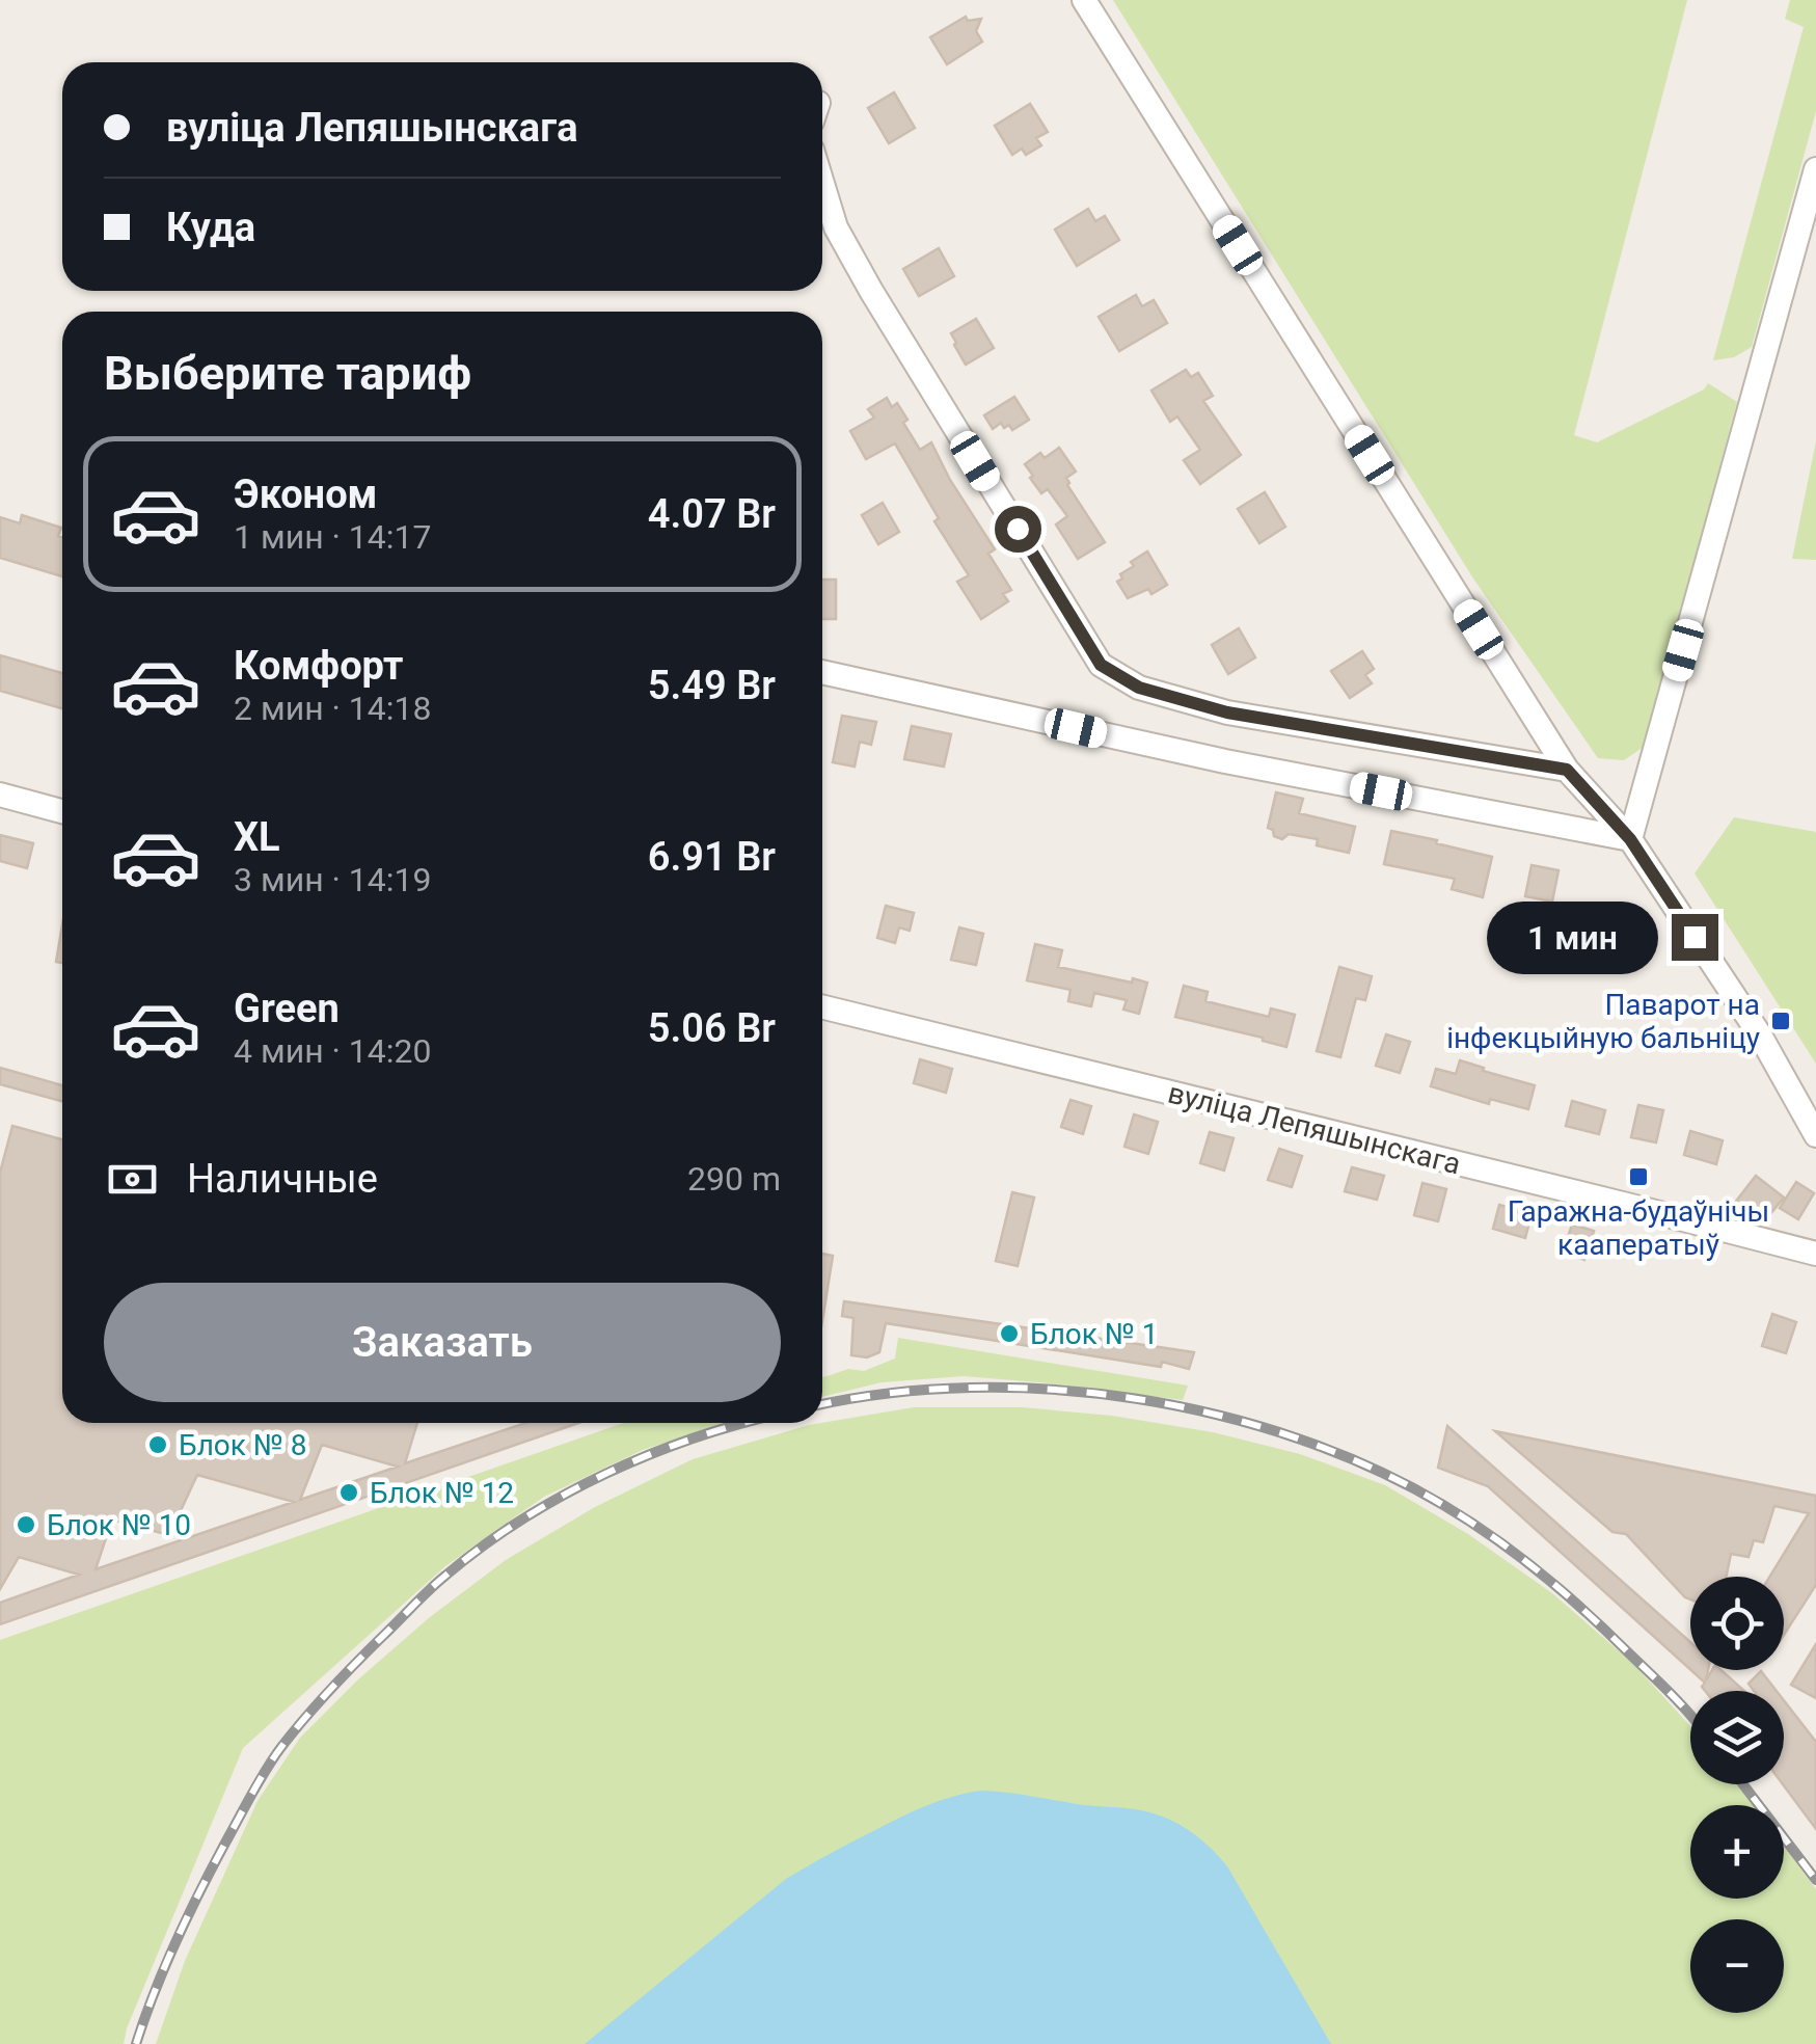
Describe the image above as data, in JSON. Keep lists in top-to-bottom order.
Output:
{
  "streets": {
    "street": ["вуліца Лепяшынскага"]
  },
  "places": {
    "transit": ["Паварот на інфекцыйную бальніцу", "Гаражна-будаўнічы кааператыў"],
    "other": [
      "Блок № 1",
      "Блок № 8",
      "Блок № 12",
      "Блок № 10"
    ]
  },
  "page": {
    "banner": ["вуліца Лепяшынскага", "Куда"],
    "heading": "Выберите тариф",
    "list": [
      {
        "name": "Эконом",
        "note": "1 мин · 14:17",
        "value": "4.07 Br"
      },
      {
        "name": "Комфорт",
        "note": "2 мин · 14:18",
        "value": "5.49 Br"
      },
      {
        "name": "XL",
        "note": "3 мин · 14:19",
        "value": "6.91 Br"
      },
      {
        "name": "Green",
        "note": "4 мин · 14:20",
        "value": "5.06 Br"
      }
    ],
    "bubble": "1 мин",
    "pay": ["Наличные", "290 m"],
    "buttons": "Заказать",
    "map_buttons": ["+", "−"]
  }
}
